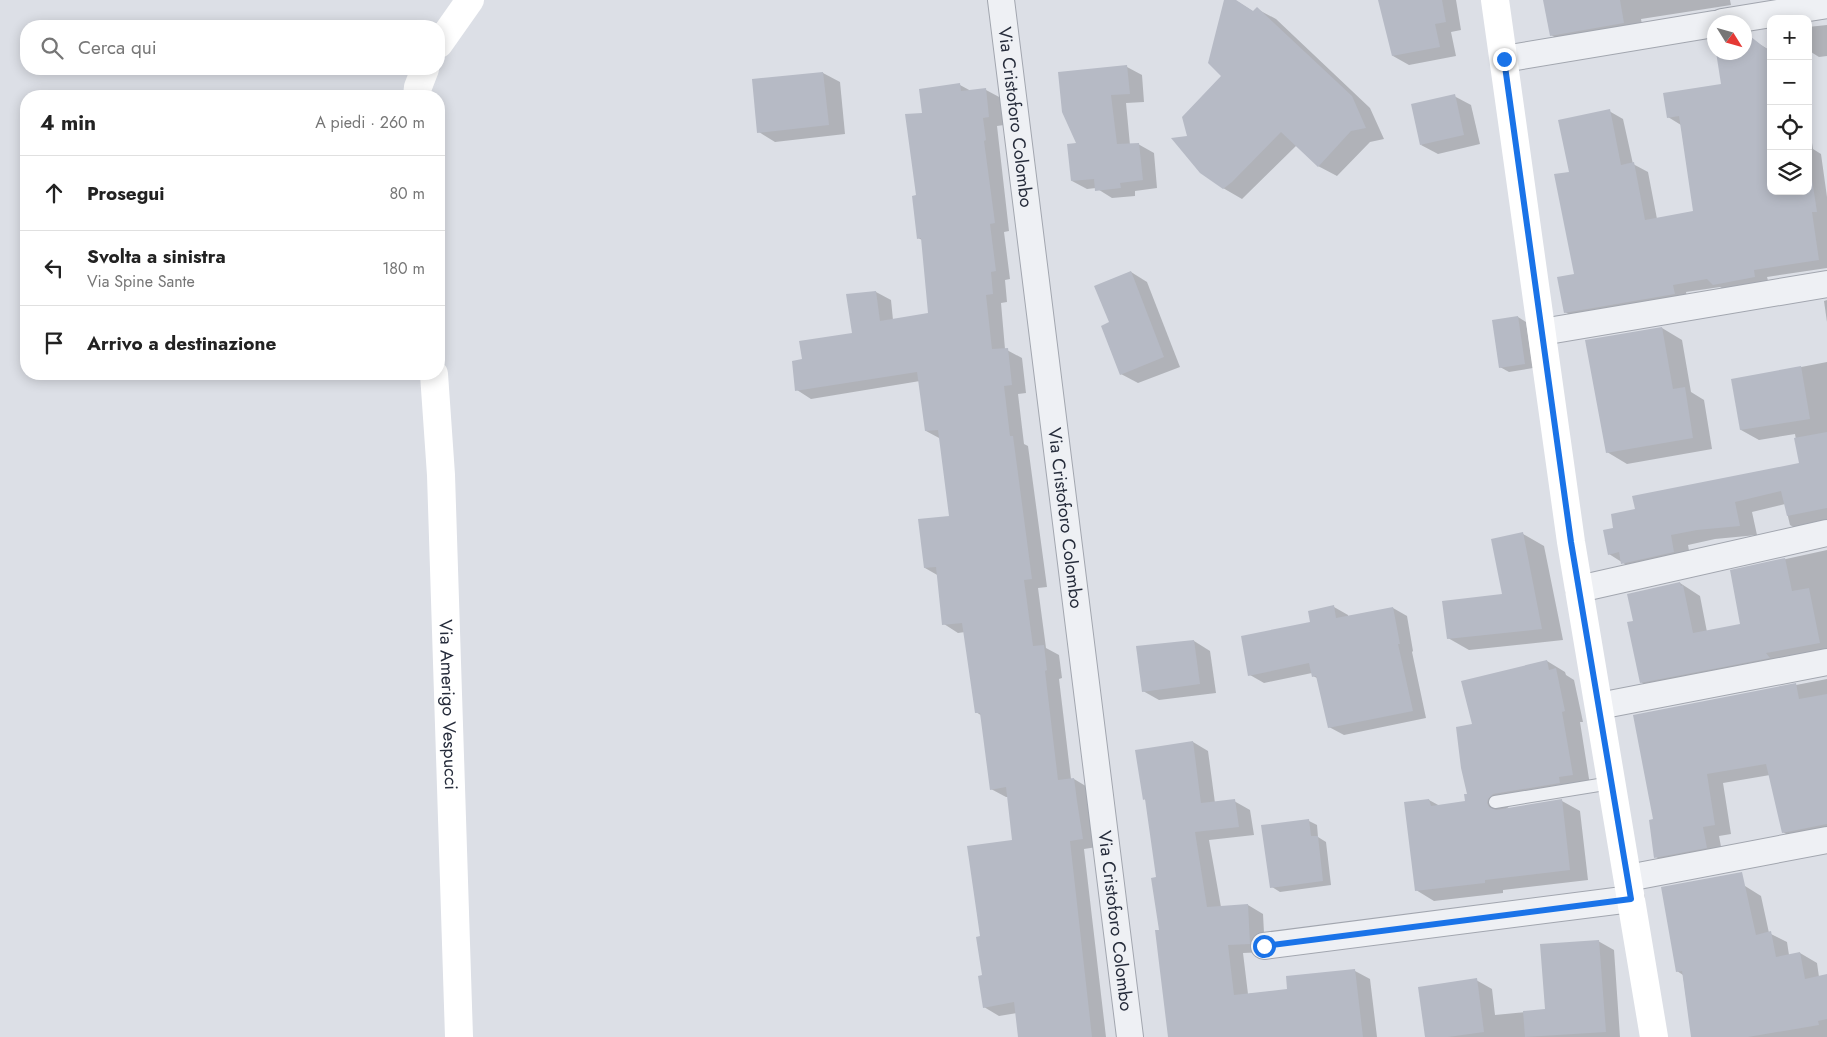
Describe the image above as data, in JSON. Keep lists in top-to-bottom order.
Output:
{
  "streets": {
    "street": ["Via Cristoforo Colombo", "Via Amerigo Vespucci"]
  },
  "north": "bottom right",
  "page": {
    "map_buttons": ["+", "−"],
    "search": "Cerca qui",
    "heading": ["4 min", "A piedi · 260 m"],
    "list": [
      ["Prosegui", "80 m"],
      ["Svolta a sinistra", "Via Spine Sante", "180 m"],
      "Arrivo a destinazione"
    ]
  }
}
